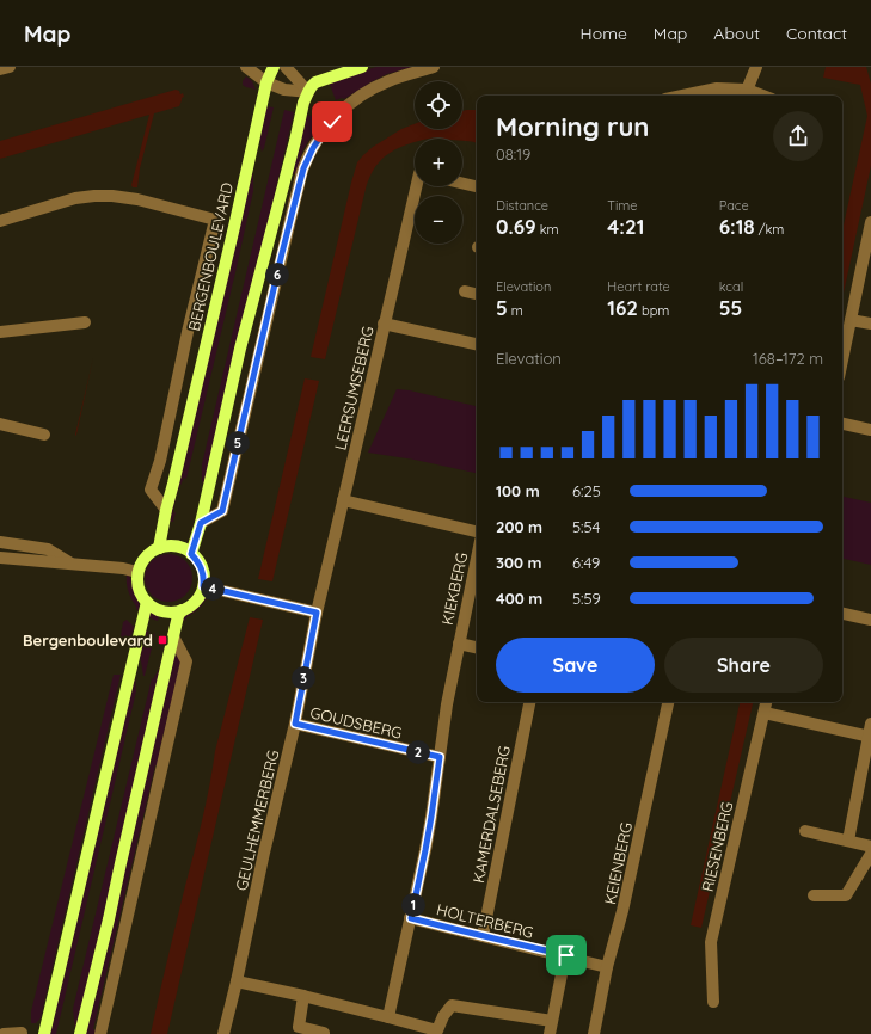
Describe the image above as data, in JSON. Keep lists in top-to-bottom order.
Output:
{
  "streets": {
    "main road": ["BERGENBOULEVARD"],
    "street": [
      "LEERSUMSEBERG",
      "KIEKBERG",
      "GOUDSBERG",
      "KAMERDALSEBERG",
      "GEULHEMMERBERG",
      "RIESENBERG",
      "KEIENBERG",
      "HOLTERBERG"
    ]
  },
  "crossings": [
    ["LEERSUMSEBERG", "GEULHEMMERBERG"],
    ["KIEKBERG", "GOUDSBERG"],
    ["KIEKBERG", "HOLTERBERG"],
    ["GOUDSBERG", "GEULHEMMERBERG"],
    ["KAMERDALSEBERG", "HOLTERBERG"],
    ["KEIENBERG", "HOLTERBERG"]
  ],
  "places": {
    "transit": ["Bergenboulevard"]
  },
  "page": {
    "header": "Map",
    "nav": [
      "Home",
      "Map",
      "About",
      "Contact"
    ],
    "map_buttons": ["+", "−"],
    "heading": ["Morning run", "08:19"],
    "stats": [
      ["Distance", "0.69 km"],
      ["Time", "4:21"],
      ["Pace", "6:18 /km"],
      ["Elevation", "5 m"],
      ["Heart rate", "162 bpm"],
      ["kcal", "55"]
    ],
    "pins": [
      "6",
      "5",
      "4",
      "3",
      "2",
      "1"
    ],
    "chart": ["Elevation", "168–172 m"],
    "list": [
      {
        "name": "100 m",
        "note": "6:25"
      },
      {
        "name": "200 m",
        "note": "5:54"
      },
      {
        "name": "300 m",
        "note": "6:49"
      },
      {
        "name": "400 m",
        "note": "5:59"
      }
    ],
    "buttons": ["Save", "Share"]
  }
}
